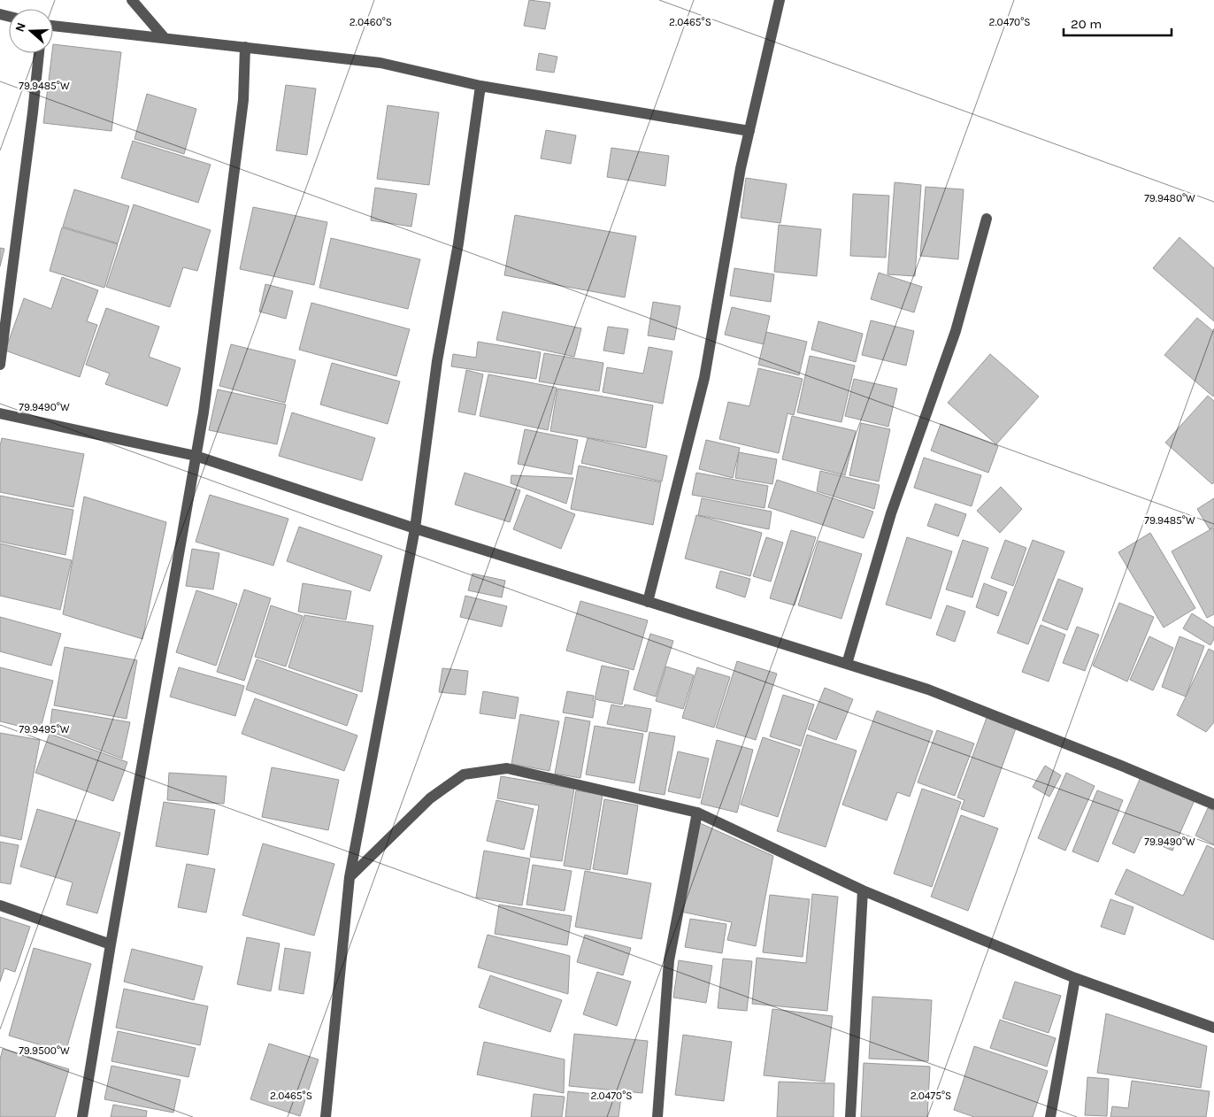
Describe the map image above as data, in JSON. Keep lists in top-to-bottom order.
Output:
{
  "scale_bar": "20 m",
  "north": "left",
  "coordinates": [
    "2.0460°S",
    "2.0465°S",
    "2.0470°S",
    "79.9485°W",
    "79.9480°W",
    "79.9490°W",
    "79.9495°W",
    "79.9500°W",
    "2.0475°S"
  ]
}
